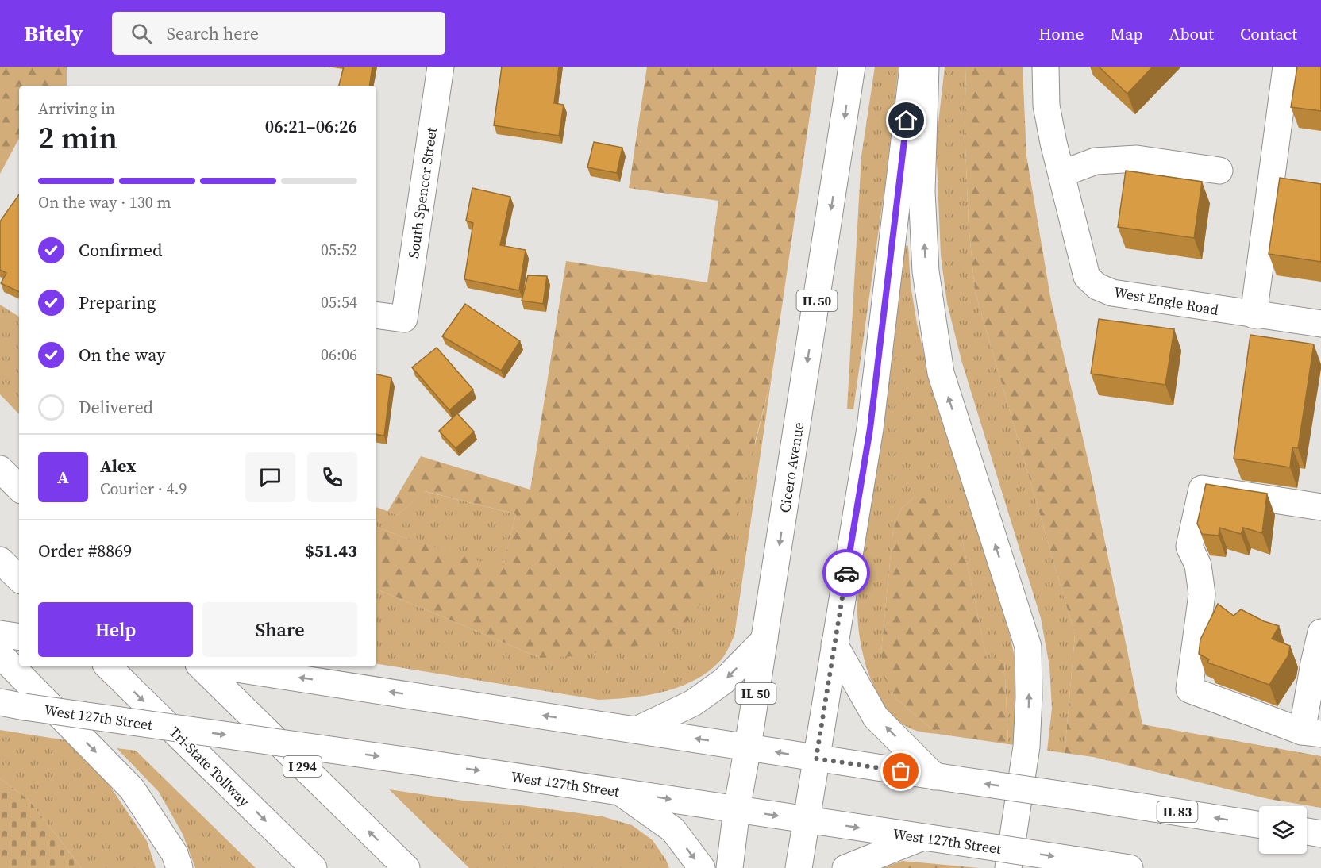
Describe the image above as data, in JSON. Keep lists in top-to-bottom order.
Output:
{
  "streets": {
    "main road": [
      "South Spencer Street",
      "IL 50",
      "West Engle Road",
      "Cicero Avenue",
      "West 127th Street",
      "Tri-State Tollway",
      "I 294",
      "IL 83"
    ]
  },
  "crossings": [
    ["Cicero Avenue", "West 127th Street"],
    ["Cicero Avenue", "IL 83"]
  ],
  "page": {
    "header": "Bitely",
    "search": "Search here",
    "nav": [
      "Home",
      "Map",
      "About",
      "Contact"
    ],
    "heading": ["2 min", "Arriving in", "06:21–06:26"],
    "panel": [
      "Alex",
      "Courier · 4.9",
      "Order #8869",
      "$51.43"
    ],
    "bar": "On the way · 130 m",
    "list": [
      ["Confirmed", "05:52"],
      ["Preparing", "05:54"],
      ["On the way", "06:06"],
      "Delivered"
    ],
    "round": "A",
    "buttons": ["Help", "Share"]
  }
}
